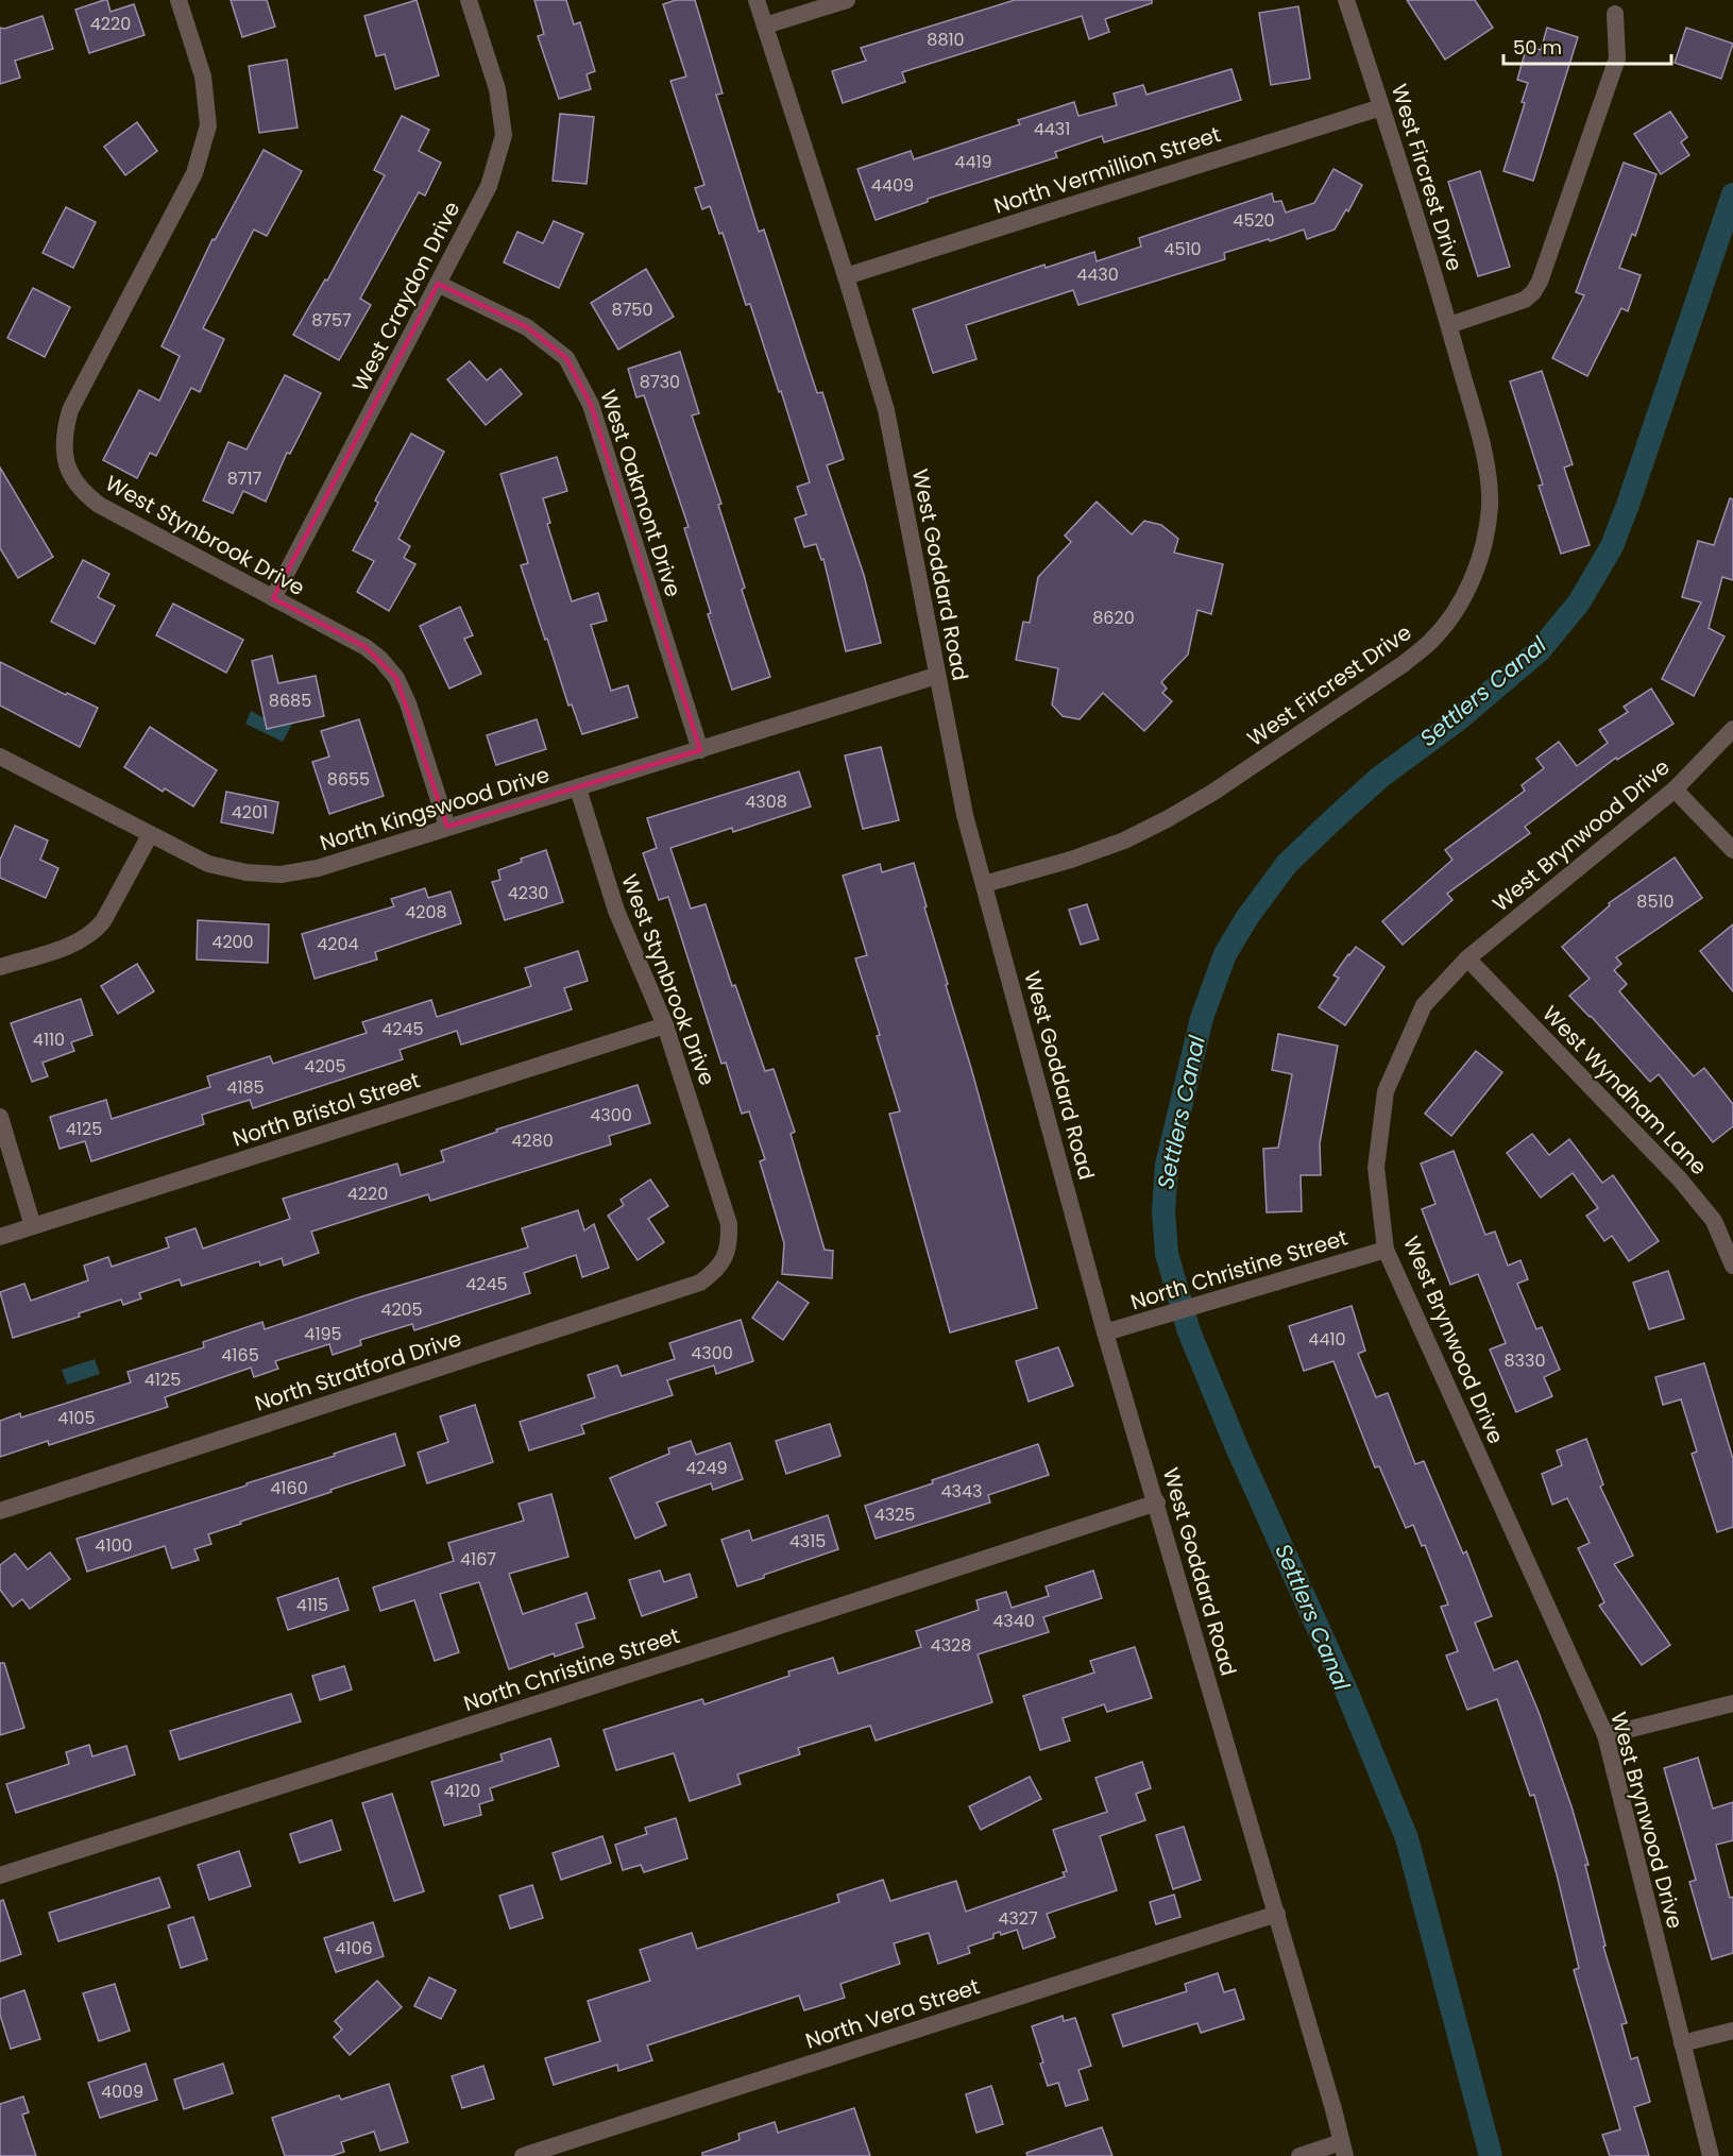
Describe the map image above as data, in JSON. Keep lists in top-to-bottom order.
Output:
{
  "streets": {
    "street": [
      "North Vermillion Street",
      "West Fircrest Drive",
      "West Craydon Drive",
      "West Oakmont Drive",
      "West Stynbrook Drive",
      "West Goddard Road",
      "North Kingswood Drive",
      "West Brynwood Drive",
      "West Wyndham Lane",
      "North Bristol Street",
      "North Christine Street",
      "North Stratford Drive",
      "North Vera Street"
    ]
  },
  "crossings": [
    ["North Vermillion Street", "West Fircrest Drive"],
    ["North Vermillion Street", "West Goddard Road"],
    ["West Fircrest Drive", "West Goddard Road"],
    ["West Craydon Drive", "West Oakmont Drive"],
    ["West Craydon Drive", "West Stynbrook Drive"],
    ["West Oakmont Drive", "North Kingswood Drive"],
    ["West Stynbrook Drive", "North Kingswood Drive"],
    ["West Stynbrook Drive", "North Bristol Street"],
    ["West Stynbrook Drive", "North Stratford Drive"],
    ["West Goddard Road", "North Kingswood Drive"],
    ["West Goddard Road", "North Christine Street"],
    ["West Goddard Road", "North Vera Street"],
    ["West Brynwood Drive", "West Wyndham Lane"],
    ["West Brynwood Drive", "North Christine Street"]
  ],
  "water": ["Settlers Canal"],
  "house_numbers": [
    "4220",
    "8810",
    "4431",
    "4419",
    "4409",
    "4520",
    "4510",
    "4430",
    "8750",
    "8757",
    "8730",
    "8717",
    "8620",
    "8685",
    "8655",
    "4308",
    "4201",
    "4230",
    "8510",
    "4208",
    "4200",
    "4204",
    "4245",
    "4110",
    "4205",
    "4185",
    "4300",
    "4125",
    "4280",
    "4220",
    "4245",
    "4205",
    "4195",
    "4410",
    "4300",
    "4165",
    "8330",
    "4125",
    "4105",
    "4249",
    "4160",
    "4343",
    "4325",
    "4315",
    "4100",
    "4167",
    "4115",
    "4340",
    "4328",
    "4120",
    "4327",
    "4106",
    "4009"
  ],
  "scale_bar": "50 m"
}
